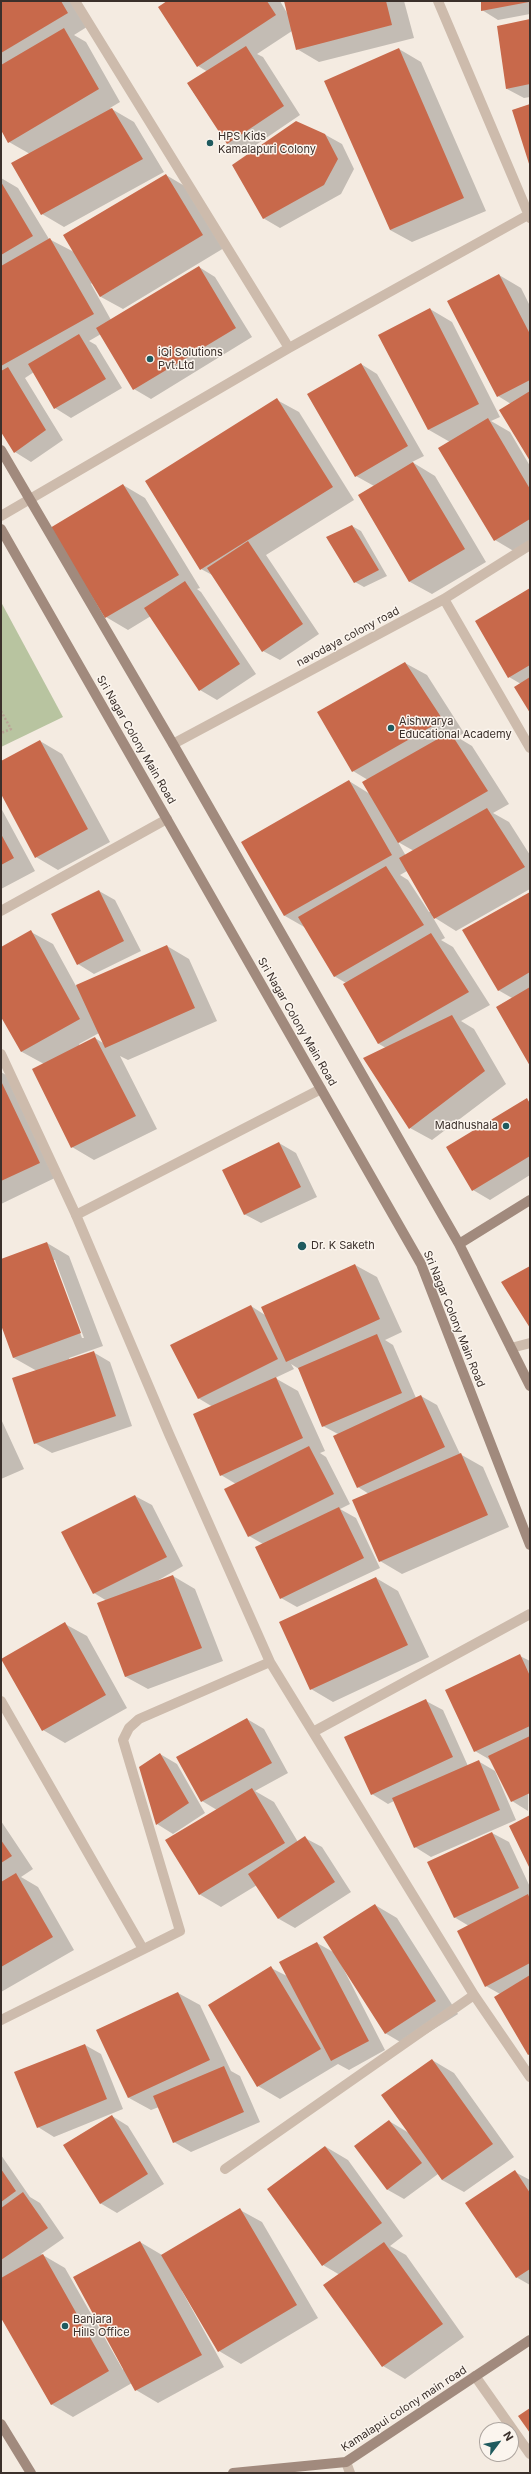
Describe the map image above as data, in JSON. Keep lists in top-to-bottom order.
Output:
{
  "streets": {
    "main road": ["Sri Nagar Colony Main Road", "Kamalapui colony main road"],
    "street": ["navodaya colony road"]
  },
  "places": [
    "HPS Kids Kamalapuri Colony",
    "iQi Solutions Pvt.Ltd",
    "Aishwarya Educational Academy",
    "Madhushala",
    "Dr. K Saketh",
    "Banjara Hills Office"
  ],
  "north": "top right"
}
